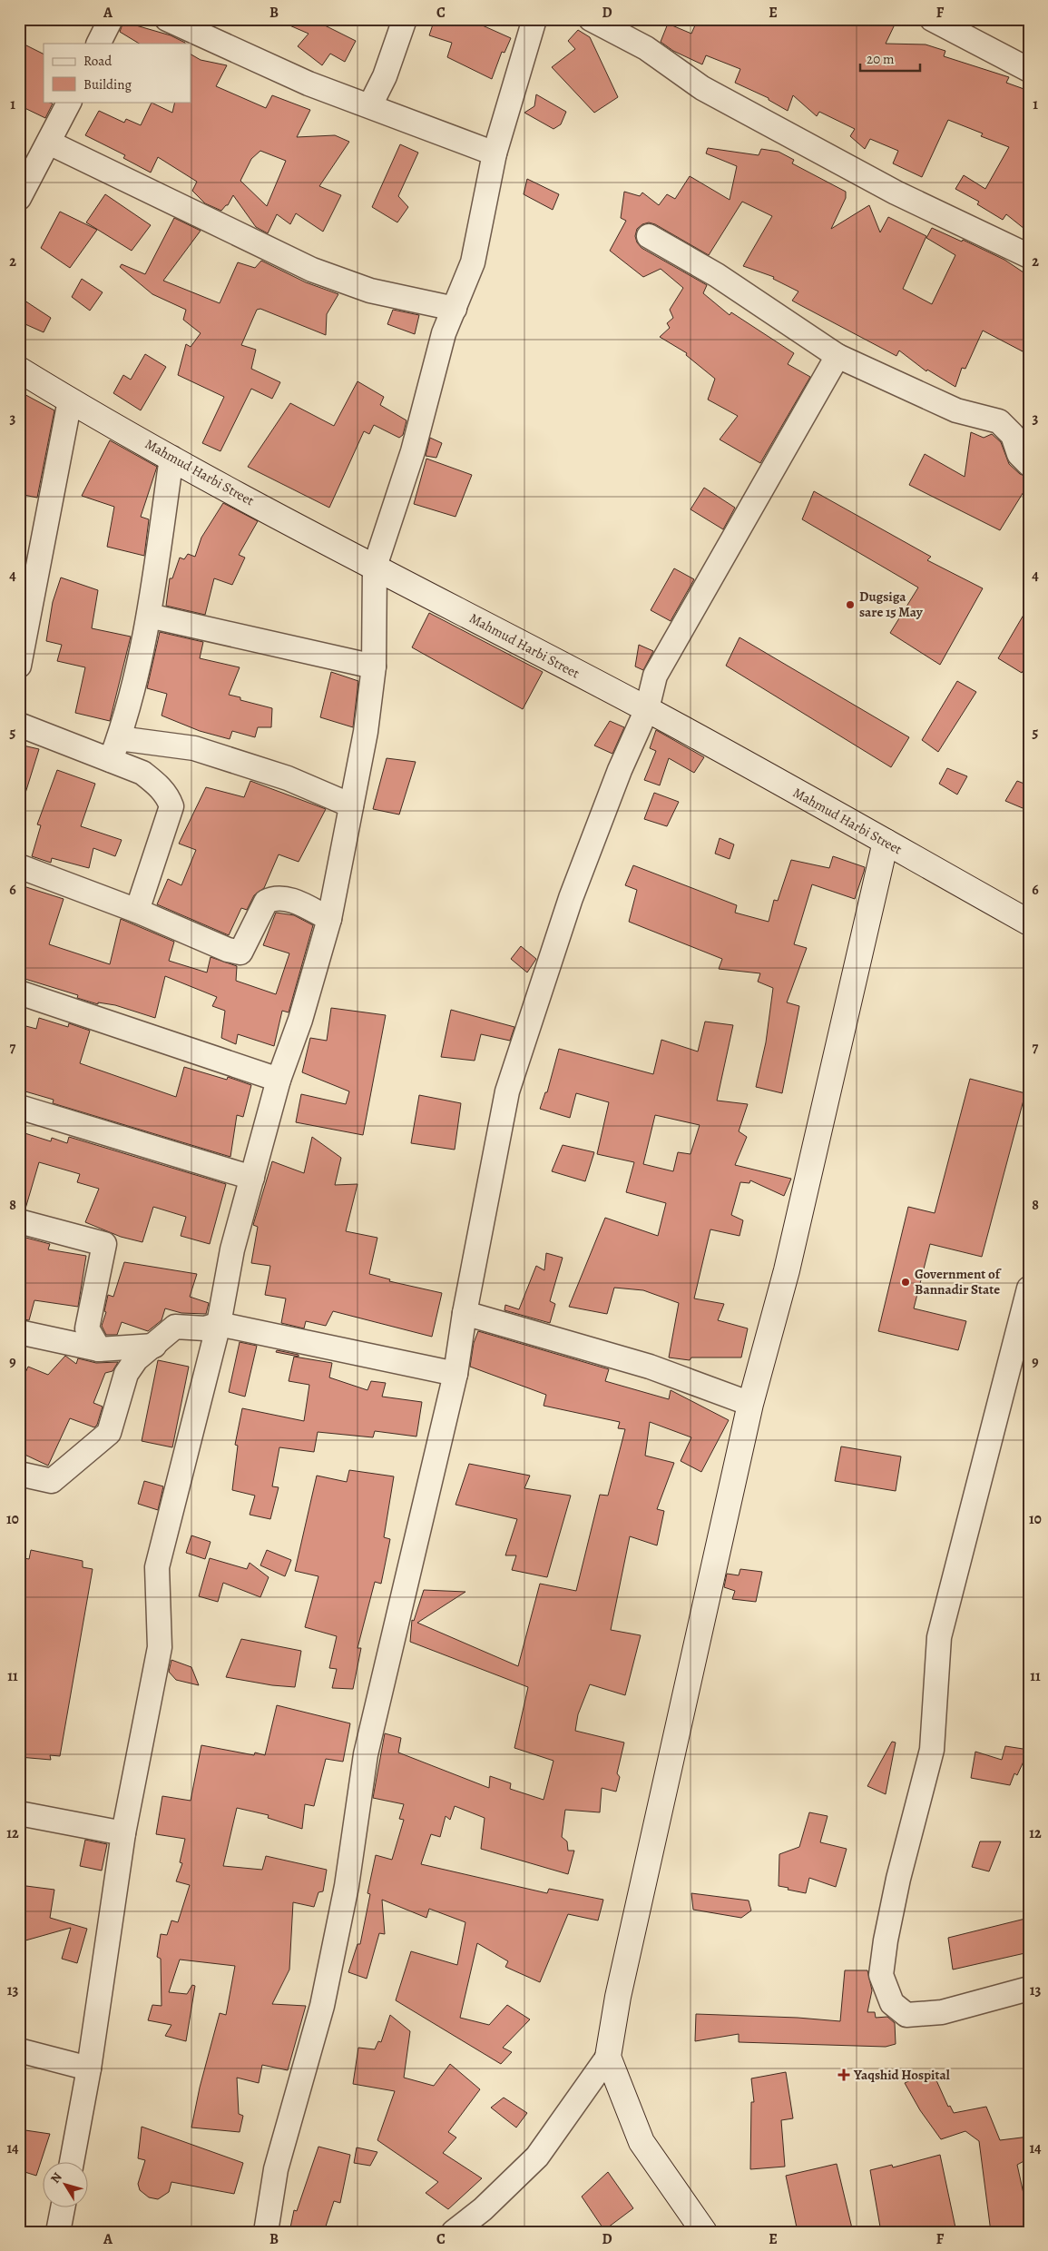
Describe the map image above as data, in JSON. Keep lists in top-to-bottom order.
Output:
{
  "streets": {
    "street": ["Mahmud Harbi Street"]
  },
  "places": {
    "other": ["Dugsiga sare 15 May", "Government of Bannadir State"],
    "health": ["Yaqshid Hospital"]
  },
  "legend": ["Road", "Building"],
  "scale_bar": "20 m",
  "north": "top left",
  "grid": {
    "columns": [
      "A",
      "B",
      "C",
      "D",
      "E",
      "F"
    ],
    "rows": [
      "1",
      "2",
      "3",
      "4",
      "5",
      "6",
      "7",
      "8",
      "9",
      "10",
      "11",
      "12",
      "13",
      "14"
    ]
  }
}
